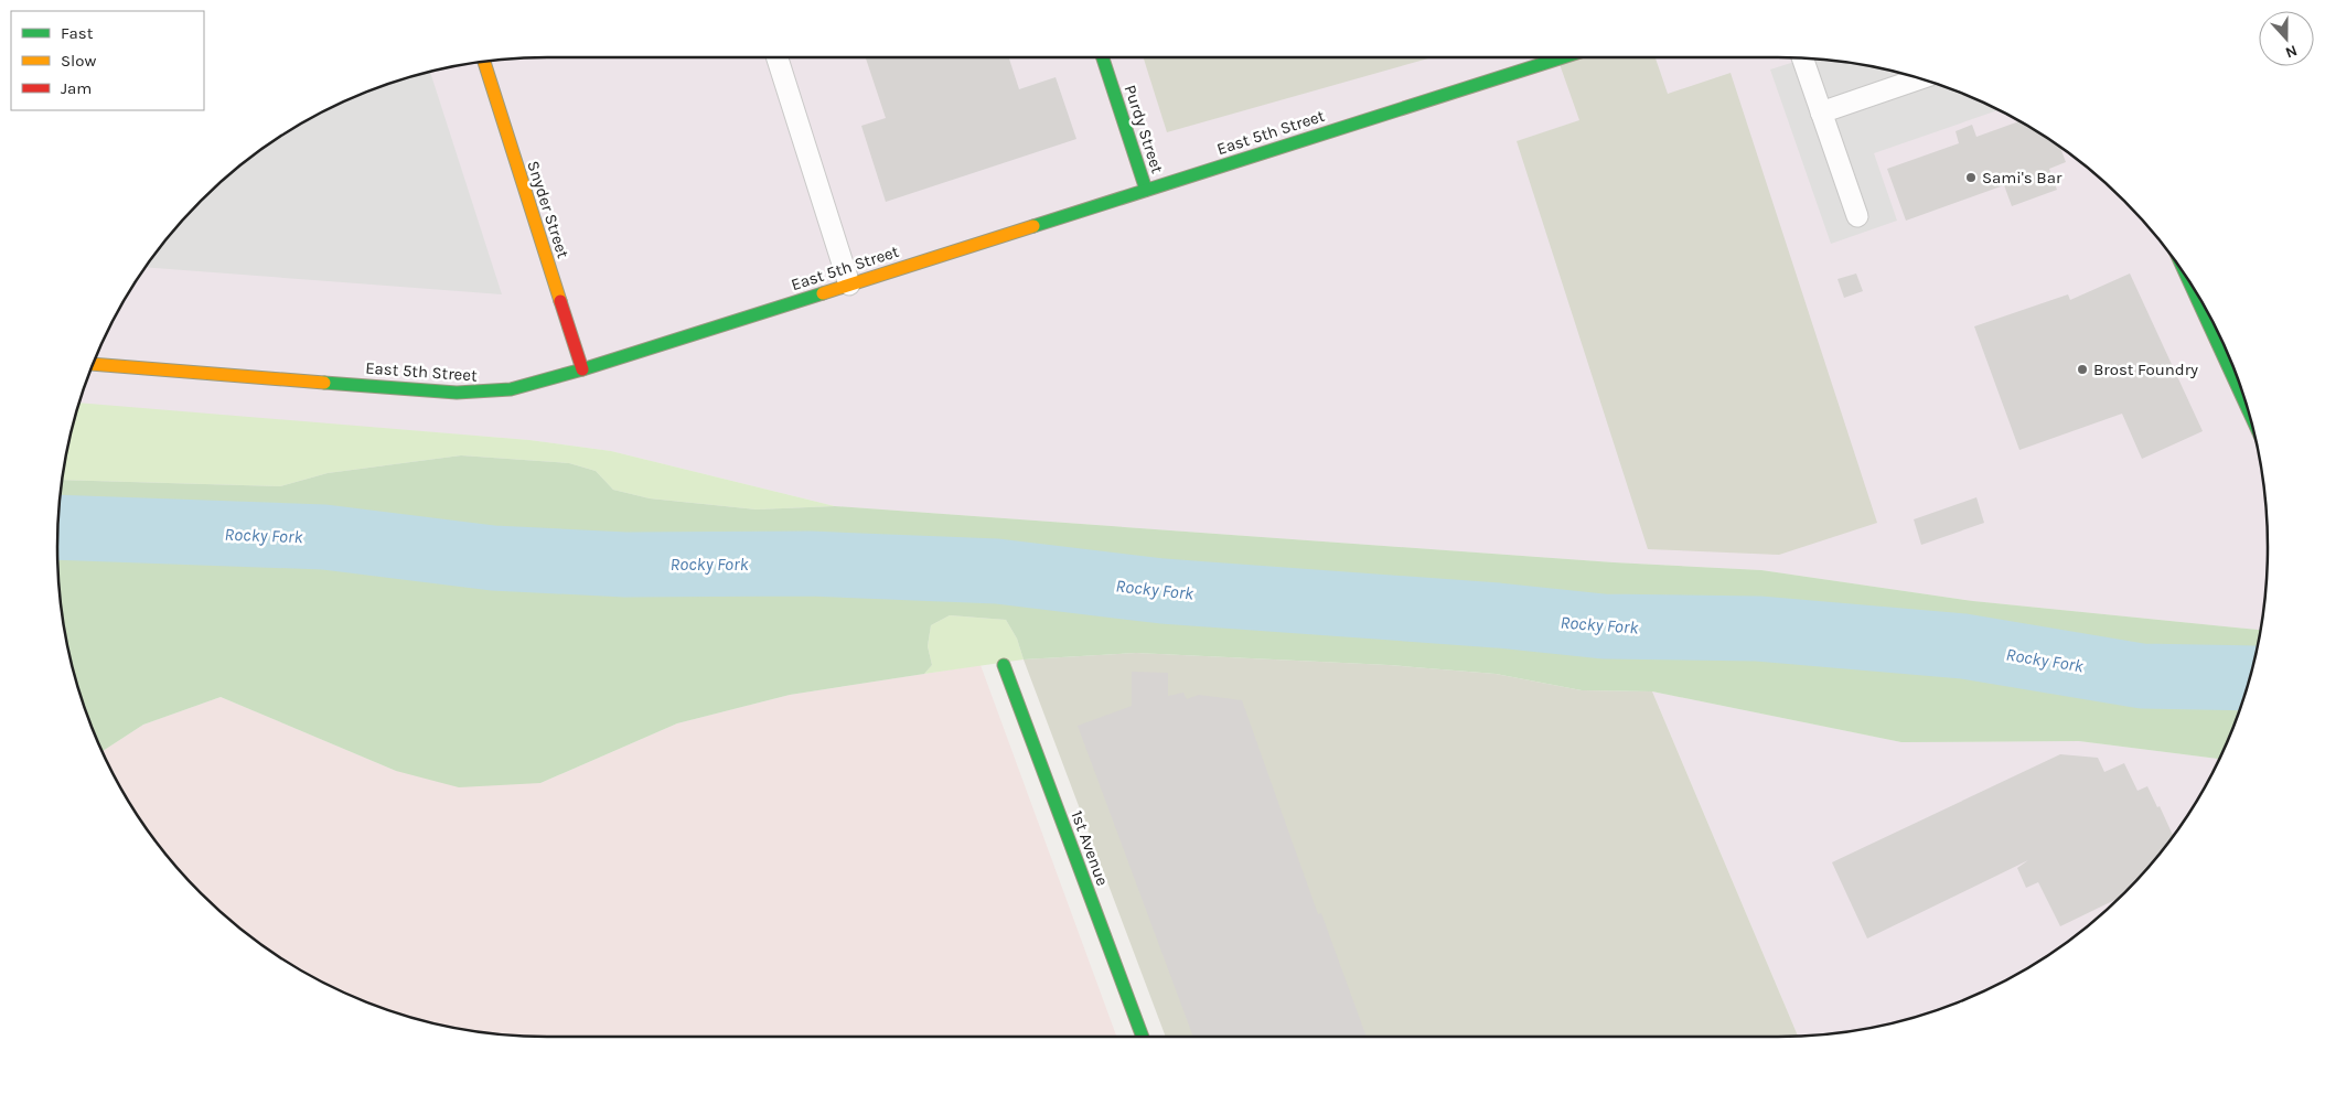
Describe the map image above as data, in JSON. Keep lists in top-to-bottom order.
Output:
{
  "streets": {
    "main road": [
      "Purdy Street",
      "East 5th Street",
      "Snyder Street",
      "1st Avenue"
    ]
  },
  "crossings": [
    ["Purdy Street", "East 5th Street"],
    ["East 5th Street", "Snyder Street"]
  ],
  "water": ["Rocky Fork"],
  "places": ["Sami's Bar", "Brost Foundry"],
  "legend": ["Fast", "Slow", "Jam"],
  "north": "bottom"
}
